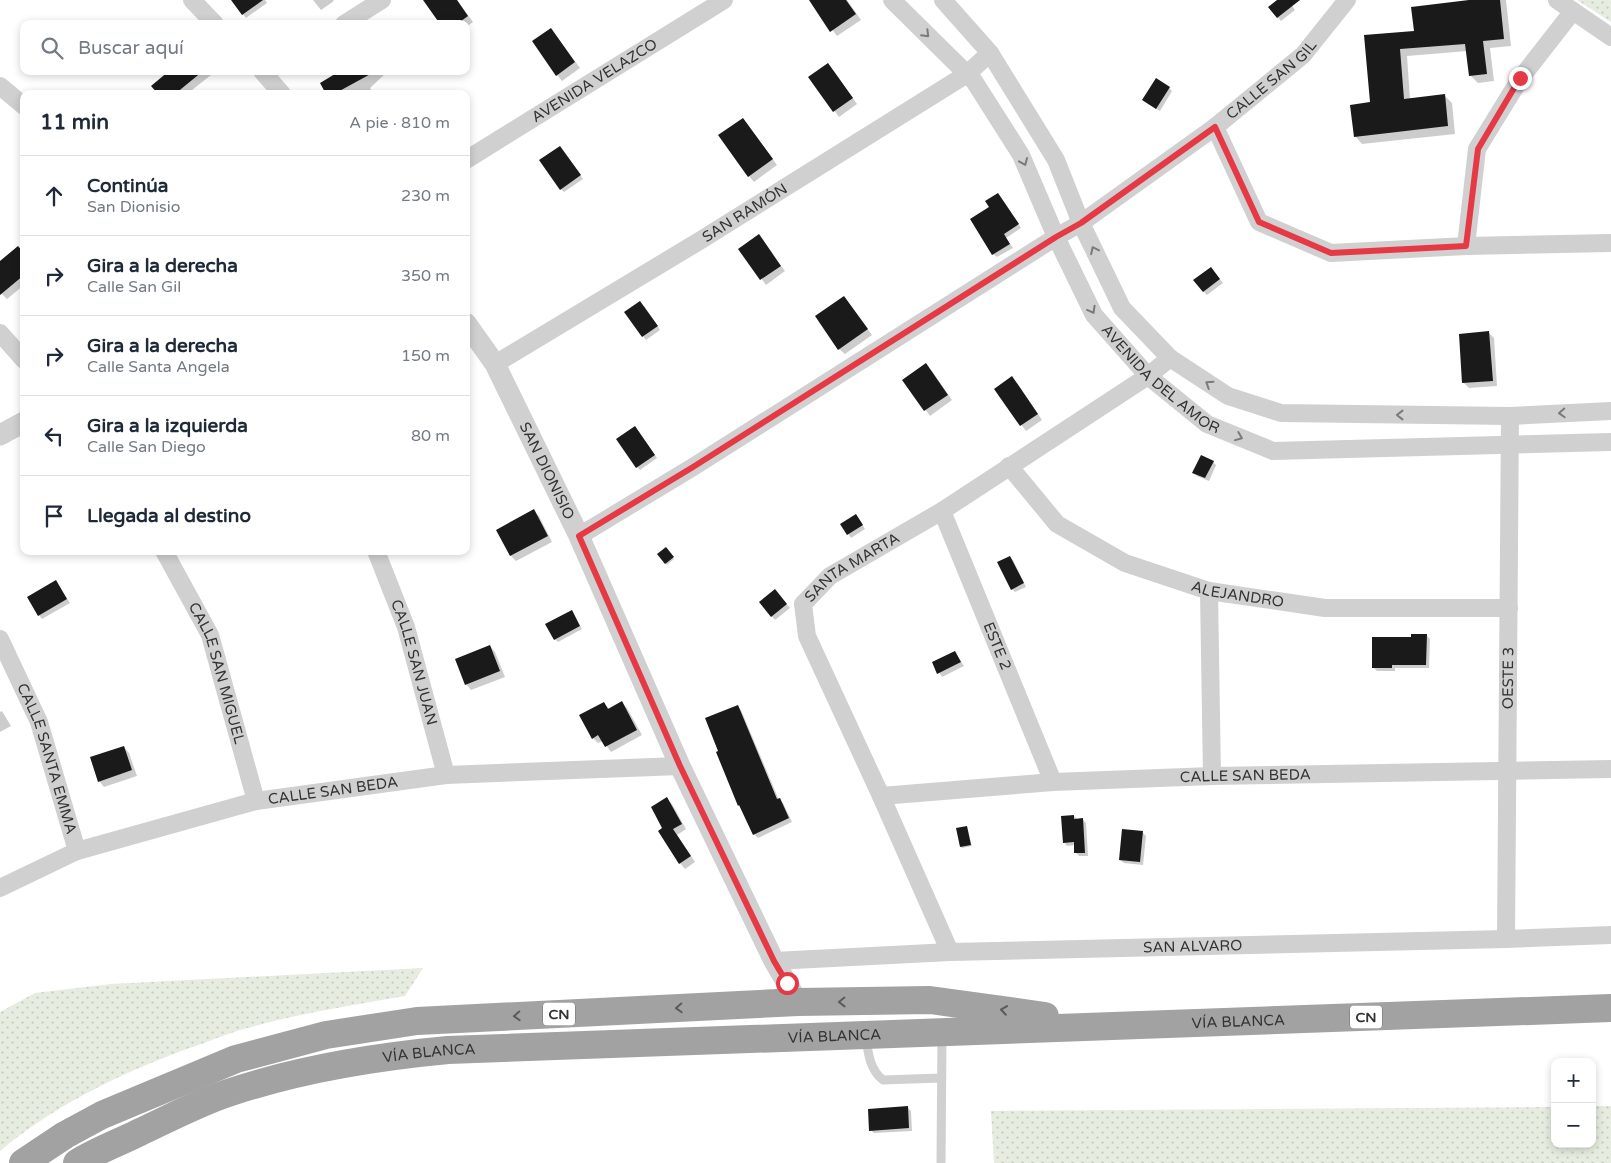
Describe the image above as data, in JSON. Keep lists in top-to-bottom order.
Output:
{
  "streets": {
    "highway": ["CN", "VÍA BLANCA"],
    "street": [
      "CALLE SAN GIL",
      "AVENIDA VELAZCO",
      "SAN RAMÓN",
      "AVENIDA DEL AMOR",
      "SAN DIONISIO",
      "SANTA MARTA",
      "ALEJANDRO",
      "ESTE 2",
      "CALLE SAN JUAN",
      "CALLE SAN MIGUEL",
      "OESTE 3",
      "CALLE SANTA EMMA",
      "CALLE SAN BEDA",
      "SAN ALVARO"
    ]
  },
  "crossings": [
    ["CALLE SAN GIL", "AVENIDA DEL AMOR"],
    ["CALLE SAN GIL", "SAN DIONISIO"],
    ["SAN RAMÓN", "AVENIDA DEL AMOR"],
    ["SAN RAMÓN", "SAN DIONISIO"],
    ["AVENIDA DEL AMOR", "SANTA MARTA"],
    ["AVENIDA DEL AMOR", "OESTE 3"],
    ["SAN DIONISIO", "CALLE SAN BEDA"],
    ["SAN DIONISIO", "SAN ALVARO"],
    ["SAN DIONISIO", "CN"],
    ["SANTA MARTA", "ALEJANDRO"],
    ["SANTA MARTA", "ESTE 2"],
    ["SANTA MARTA", "CALLE SAN BEDA"],
    ["SANTA MARTA", "SAN ALVARO"],
    ["ALEJANDRO", "OESTE 3"],
    ["ESTE 2", "CALLE SAN BEDA"],
    ["CALLE SAN JUAN", "CALLE SAN BEDA"],
    ["CALLE SAN MIGUEL", "CALLE SAN BEDA"],
    ["OESTE 3", "CALLE SAN BEDA"],
    ["OESTE 3", "SAN ALVARO"],
    ["CALLE SANTA EMMA", "CALLE SAN BEDA"],
    ["CN", "VÍA BLANCA"]
  ],
  "page": {
    "search": "Buscar aquí",
    "heading": ["11 min", "A pie · 810 m"],
    "list": [
      ["Continúa", "San Dionisio", "230 m"],
      ["Gira a la derecha", "Calle San Gil", "350 m"],
      ["Gira a la derecha", "Calle Santa Angela", "150 m"],
      ["Gira a la izquierda", "Calle San Diego", "80 m"],
      "Llegada al destino"
    ],
    "map_buttons": ["+", "−"]
  }
}
